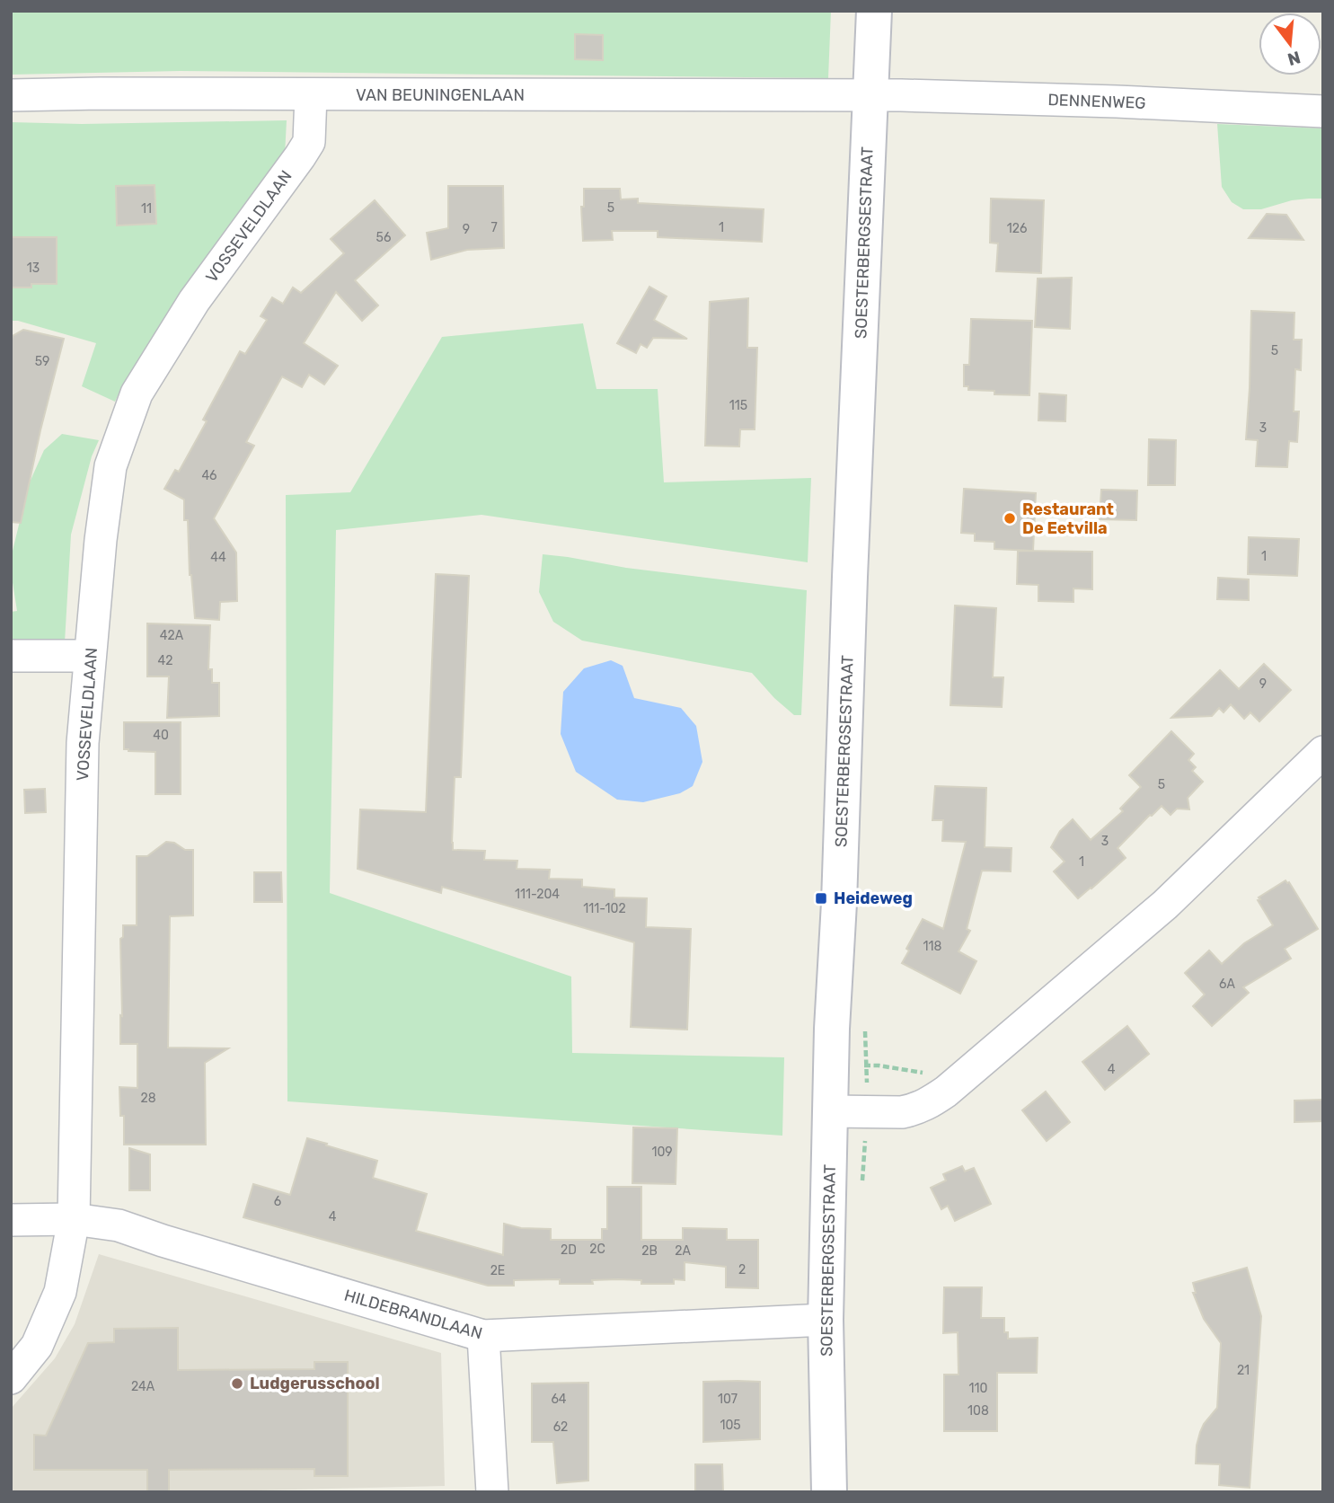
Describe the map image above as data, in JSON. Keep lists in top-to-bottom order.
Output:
{
  "streets": {
    "main road": ["SOESTERBERGSESTRAAT"],
    "street": [
      "VAN BEUNINGENLAAN",
      "DENNENWEG",
      "VOSSEVELDLAAN",
      "HILDEBRANDLAAN"
    ]
  },
  "crossings": [
    ["VAN BEUNINGENLAAN", "DENNENWEG"],
    ["VAN BEUNINGENLAAN", "VOSSEVELDLAAN"],
    ["VAN BEUNINGENLAAN", "SOESTERBERGSESTRAAT"],
    ["DENNENWEG", "SOESTERBERGSESTRAAT"],
    ["VOSSEVELDLAAN", "HILDEBRANDLAAN"],
    ["SOESTERBERGSESTRAAT", "HILDEBRANDLAAN"]
  ],
  "places": {
    "other": ["Restaurant De Eetvilla", "Ludgerusschool"],
    "transit": ["Heideweg"]
  },
  "house_numbers": [
    "5",
    "11",
    "7",
    "1",
    "126",
    "9",
    "56",
    "13",
    "5",
    "59",
    "115",
    "3",
    "46",
    "1",
    "44",
    "42A",
    "42",
    "9",
    "40",
    "5",
    "3",
    "1",
    "111-204",
    "111-102",
    "118",
    "6A",
    "4",
    "28",
    "109",
    "6",
    "4",
    "2C",
    "2D",
    "2B",
    "2A",
    "2",
    "2E",
    "21",
    "24A",
    "110",
    "64",
    "107",
    "108",
    "105",
    "62"
  ],
  "north": "bottom"
}
